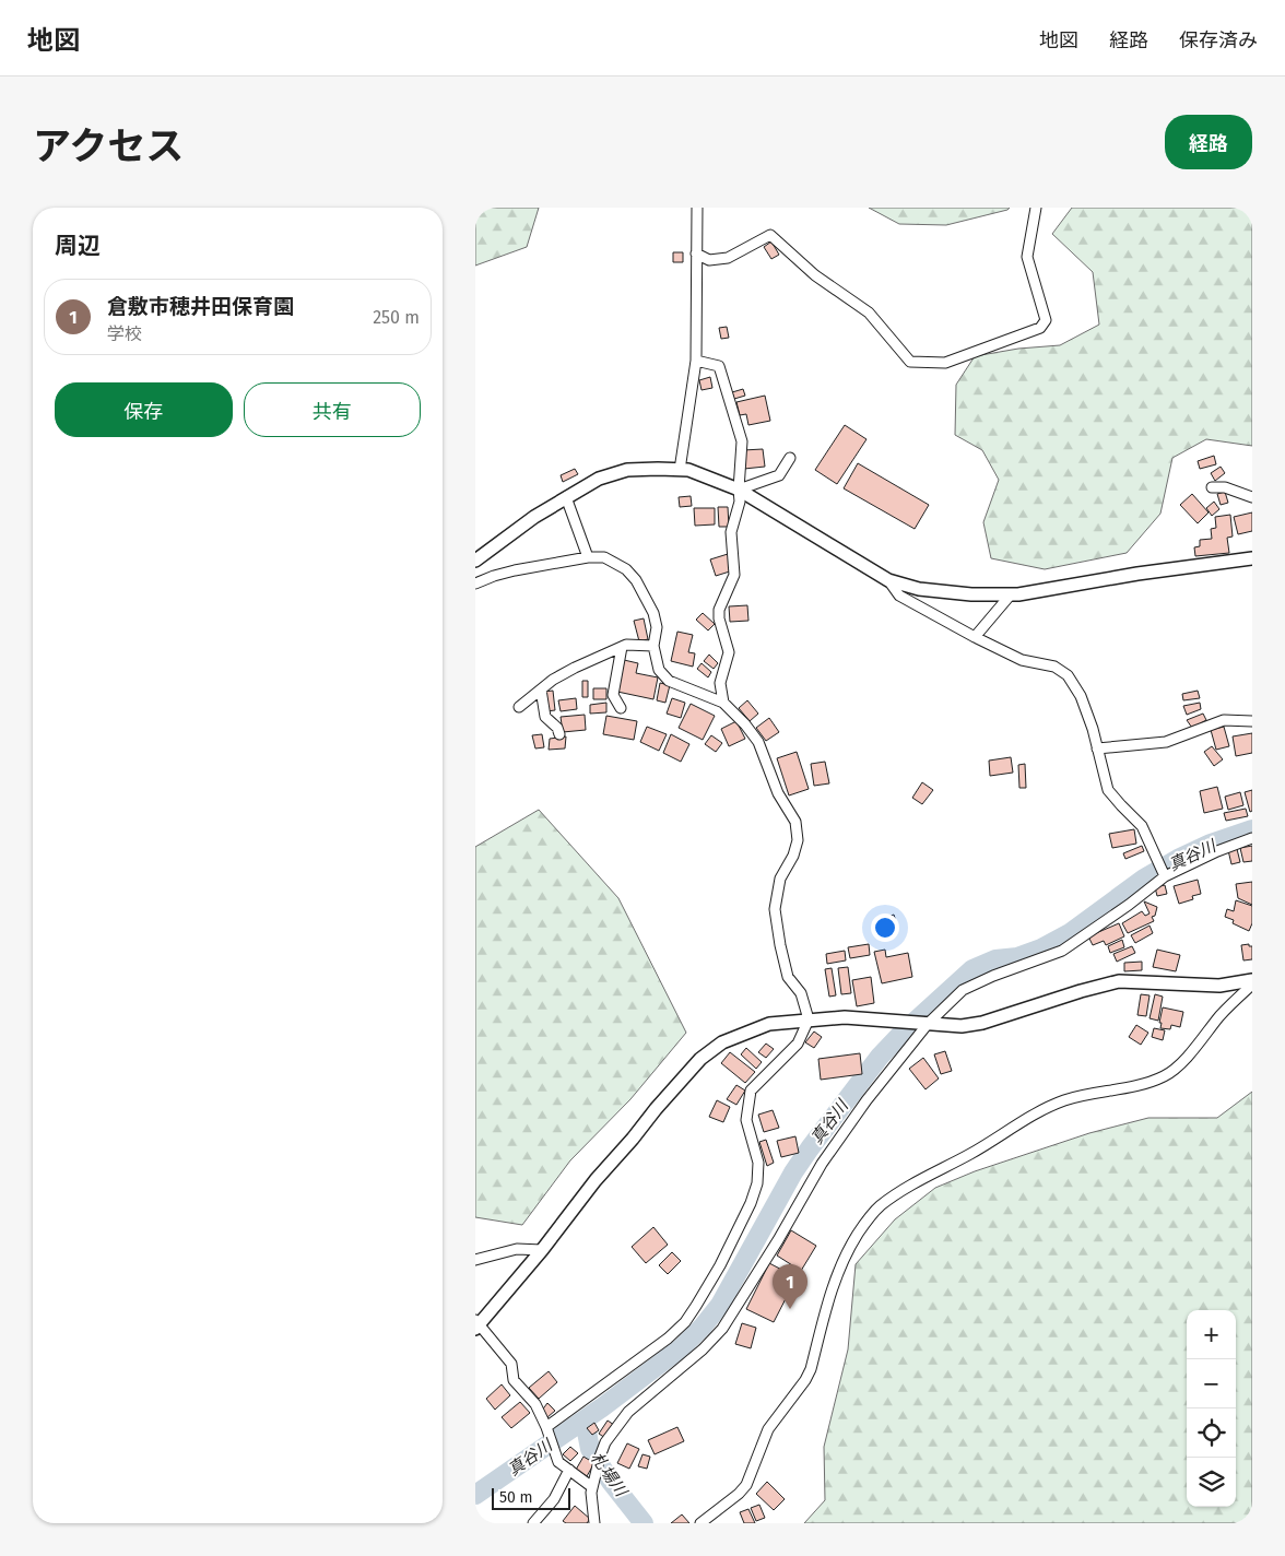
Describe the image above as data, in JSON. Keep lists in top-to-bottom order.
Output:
{
  "water": ["真谷川", "札場川"],
  "scale_bar": "50 m",
  "page": {
    "header": "地図",
    "nav": ["地図", "経路", "保存済み"],
    "title": "アクセス",
    "buttons": [
      "経路",
      ["保存", "共有"]
    ],
    "heading": "周辺",
    "list": [
      {
        "mark": "1",
        "name": "倉敷市穂井田保育園",
        "note": "学校",
        "value": "250 m"
      }
    ],
    "pins": "1",
    "map_buttons": ["+", "−"],
    "scale": "50 m"
  }
}
